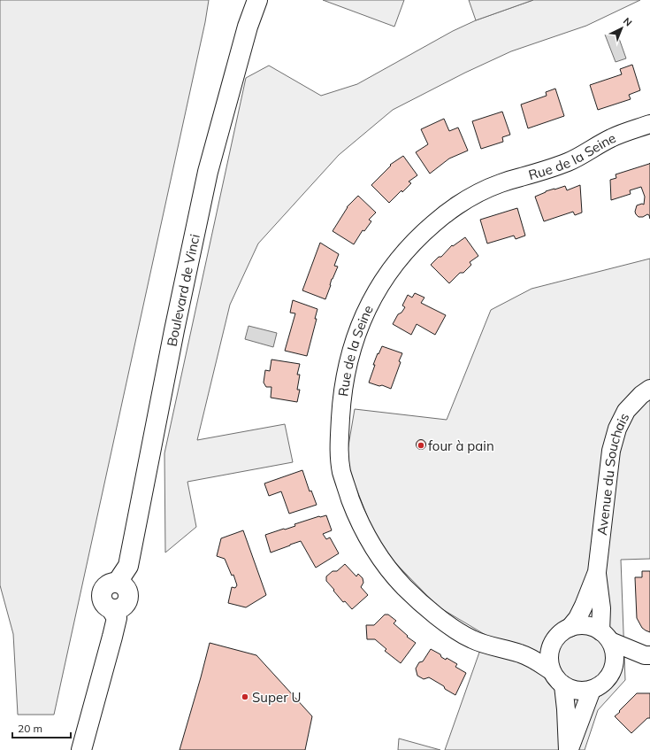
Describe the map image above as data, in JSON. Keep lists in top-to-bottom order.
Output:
{
  "streets": {
    "main road": ["Boulevard de Vinci"],
    "street": ["Rue de la Seine", "Avenue du Souchais"]
  },
  "crossings": [
    ["Rue de la Seine", "Avenue du Souchais"]
  ],
  "places": ["four à pain", "Super U"],
  "scale_bar": "20 m",
  "north": "top right"
}
